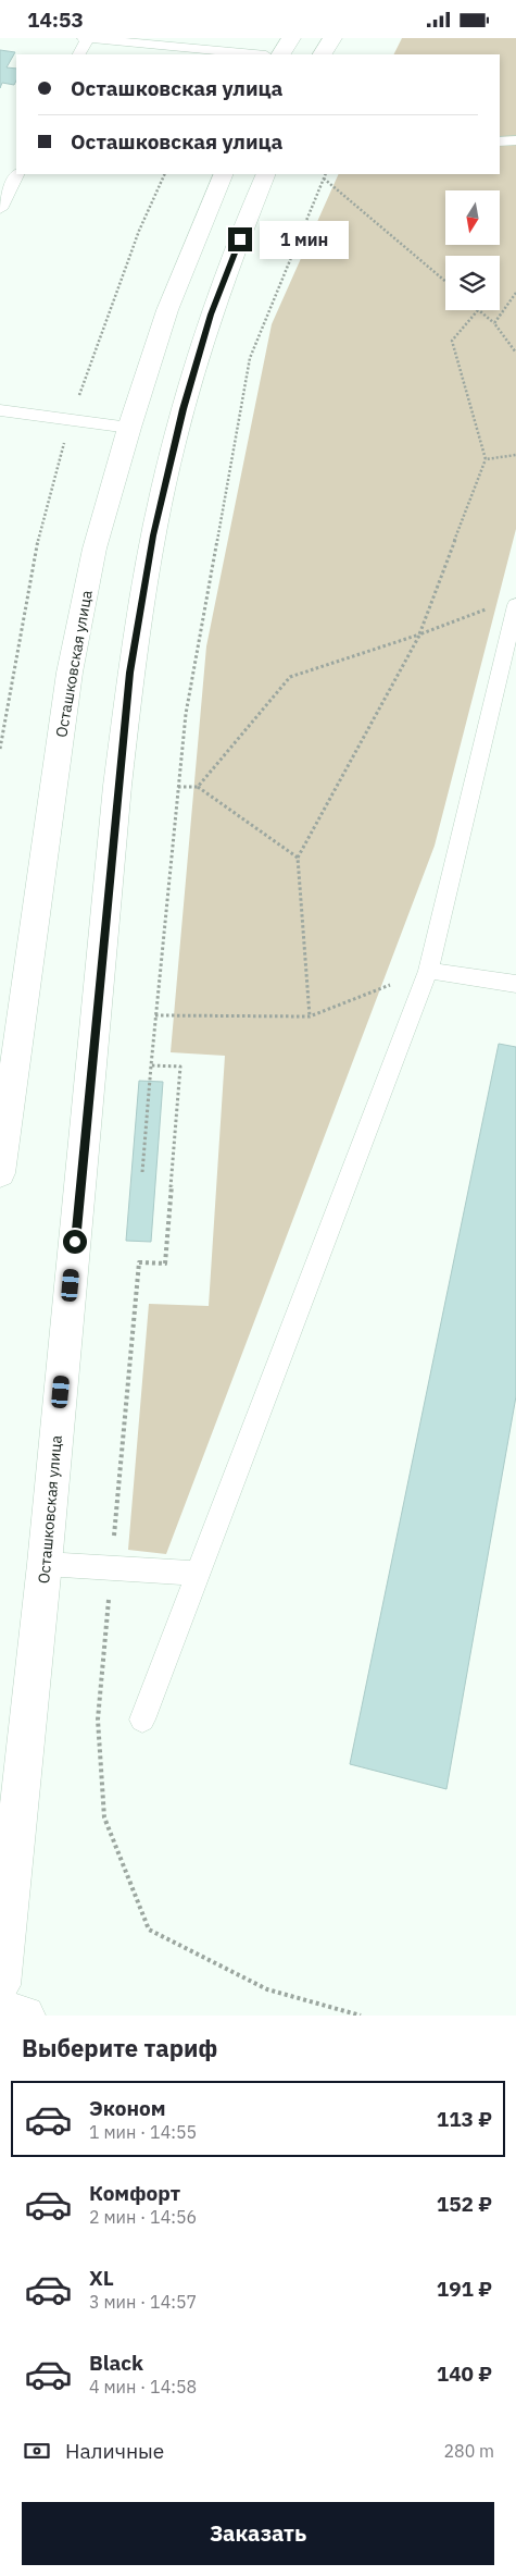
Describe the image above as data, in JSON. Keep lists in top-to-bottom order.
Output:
{
  "streets": {
    "main road": ["Осташковская улица"]
  },
  "north": "bottom",
  "page": {
    "status": "14:53",
    "banner": ["Осташковская улица", "Осташковская улица"],
    "bubble": "1 мин",
    "heading": "Выберите тариф",
    "list": [
      {
        "name": "Эконом",
        "note": "1 мин · 14:55",
        "value": "113 ₽"
      },
      {
        "name": "Комфорт",
        "note": "2 мин · 14:56",
        "value": "152 ₽"
      },
      {
        "name": "XL",
        "note": "3 мин · 14:57",
        "value": "191 ₽"
      },
      {
        "name": "Black",
        "note": "4 мин · 14:58",
        "value": "140 ₽"
      }
    ],
    "pay": ["Наличные", "280 m"],
    "buttons": "Заказать"
  }
}
